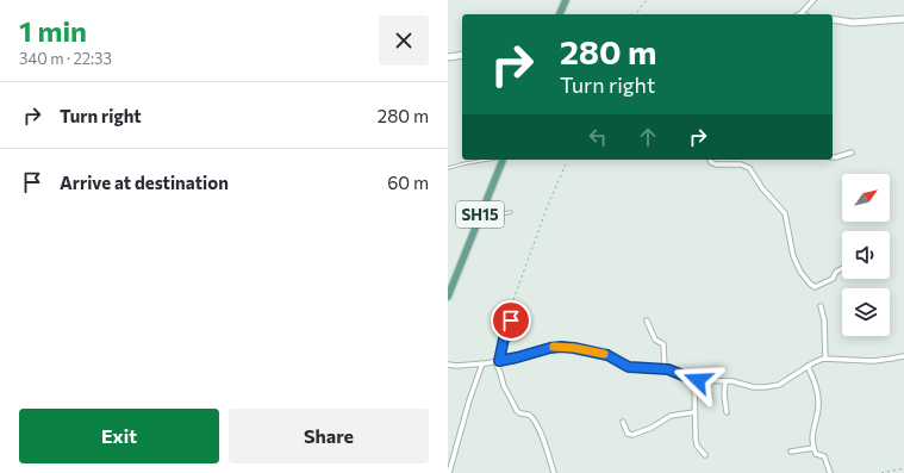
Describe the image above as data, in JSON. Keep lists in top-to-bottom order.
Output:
{
  "streets": {
    "main road": ["SH15"]
  },
  "north": "top right",
  "page": {
    "heading": ["1 min", "340 m · 22:33"],
    "turn": ["280 m", "Turn right"],
    "list": [
      {
        "name": "Turn right",
        "value": "280 m"
      },
      {
        "name": "Arrive at destination",
        "value": "60 m"
      }
    ],
    "buttons": ["Exit", "Share"]
  }
}
